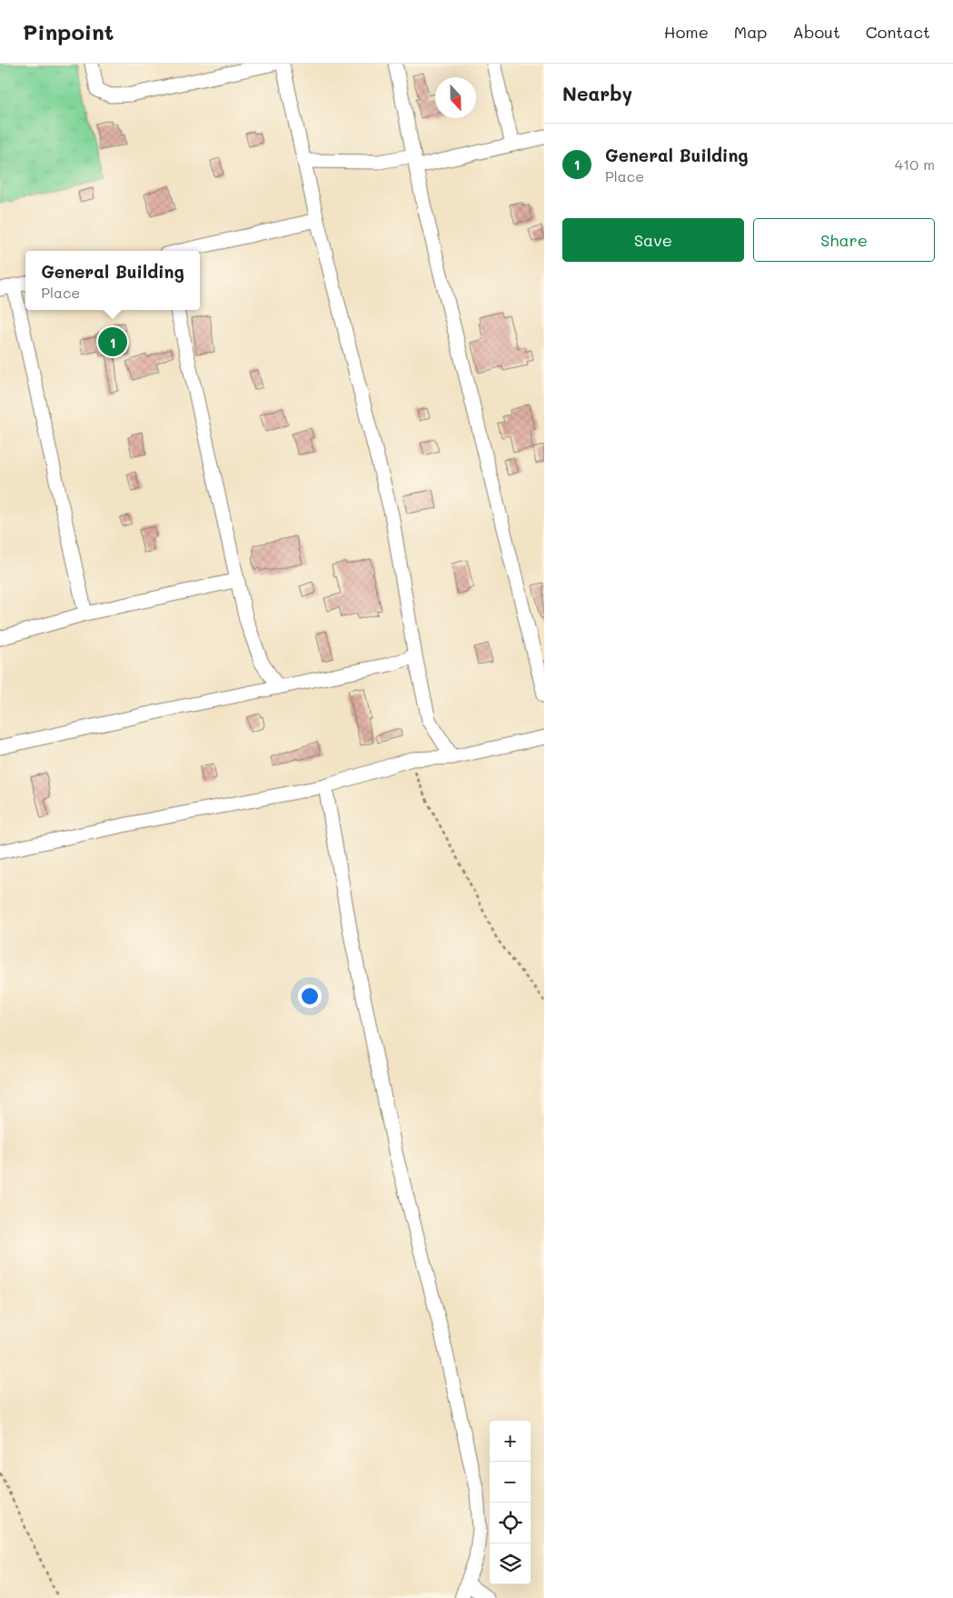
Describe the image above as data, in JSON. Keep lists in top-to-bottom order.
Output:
{
  "north": "bottom",
  "page": {
    "header": "Pinpoint",
    "nav": [
      "Home",
      "Map",
      "About",
      "Contact"
    ],
    "heading": "Nearby",
    "list": [
      {
        "mark": "1",
        "name": "General Building",
        "note": "Place",
        "value": "410 m"
      }
    ],
    "buttons": ["Save", "Share"],
    "popup": ["General Building", "Place"],
    "pins": "1",
    "map_buttons": ["+", "−"]
  }
}
